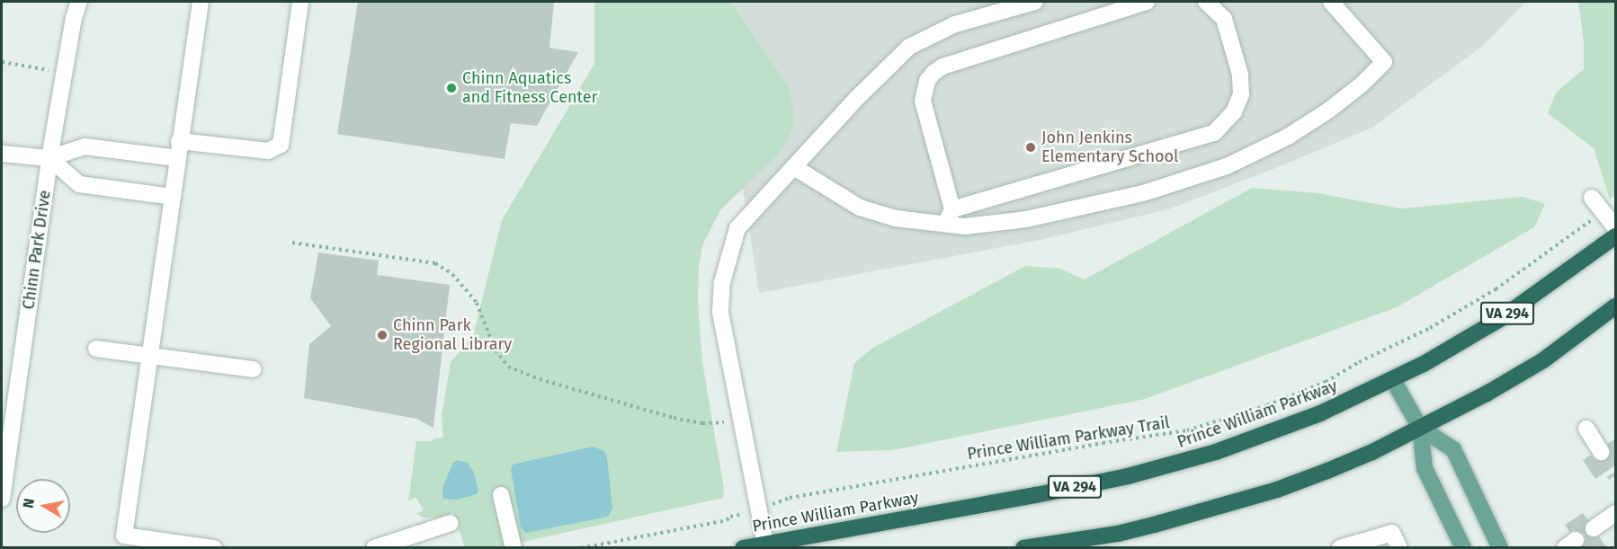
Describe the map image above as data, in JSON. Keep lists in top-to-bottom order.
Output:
{
  "streets": {
    "highway": ["VA 294", "Prince William Parkway"],
    "street": ["Chinn Park Drive"],
    "path": ["Prince William Parkway Trail"]
  },
  "places": ["Chinn Aquatics and Fitness Center", "John Jenkins Elementary School", "Chinn Park Regional Library"],
  "north": "left"
}
